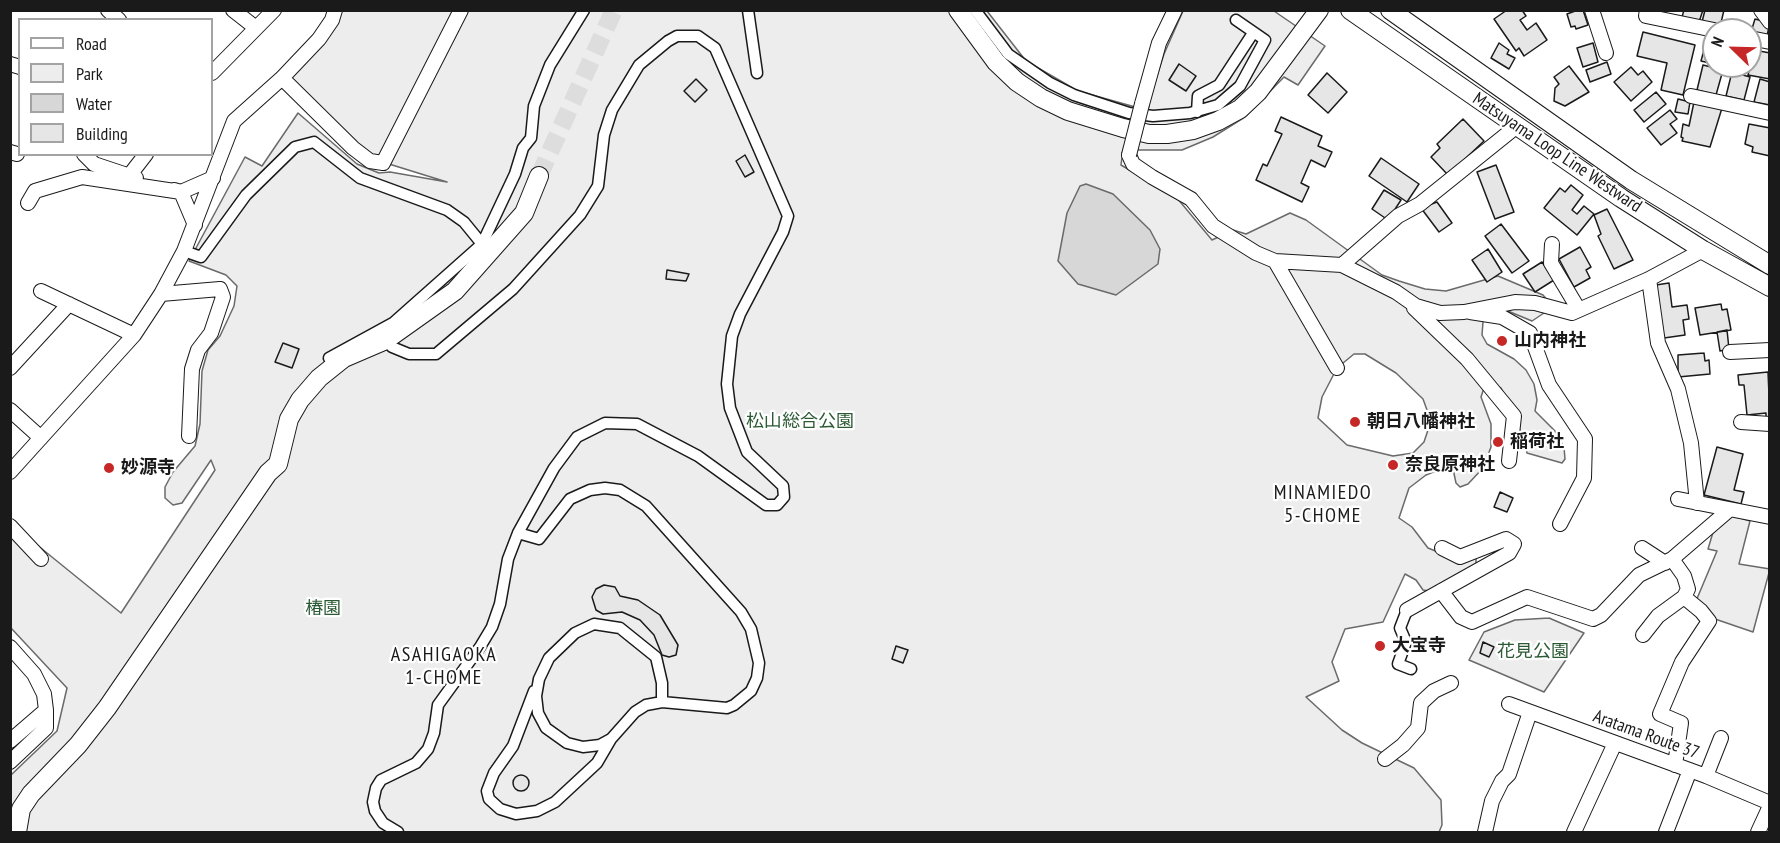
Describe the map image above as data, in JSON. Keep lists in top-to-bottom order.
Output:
{
  "streets": {
    "street": ["Matsuyama Loop Line Westward", "Aratama Route 37"]
  },
  "districts": ["MINAMIEDO 5-CHOME", "ASAHIGAOKA 1-CHOME"],
  "parks": ["松山総合公園", "椿園", "花見公園"],
  "places": [
    "山内神社",
    "朝日八幡神社",
    "稲荷社",
    "奈良原神社",
    "妙源寺",
    "大宝寺"
  ],
  "legend": [
    "Road",
    "Park",
    "Water",
    "Building"
  ],
  "north": "top left"
}
